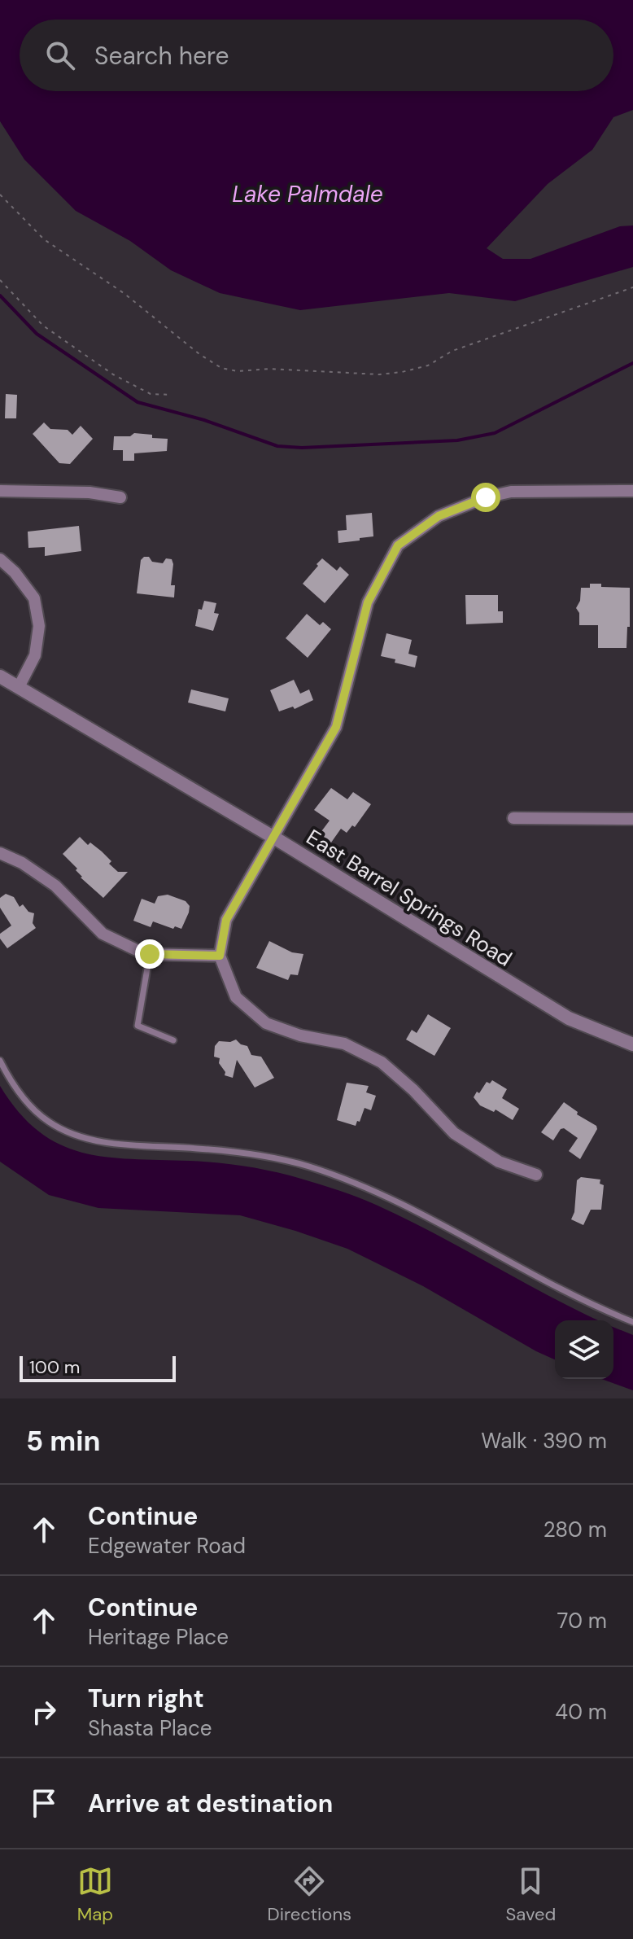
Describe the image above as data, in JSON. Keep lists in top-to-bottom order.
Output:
{
  "streets": {
    "street": ["East Barrel Springs Road"]
  },
  "water": ["Lake Palmdale"],
  "scale_bar": "100 m",
  "page": {
    "search": "Search here",
    "scale": "100 m",
    "heading": ["5 min", "Walk · 390 m"],
    "list": [
      ["Continue", "Edgewater Road", "280 m"],
      ["Continue", "Heritage Place", "70 m"],
      ["Turn right", "Shasta Place", "40 m"],
      "Arrive at destination"
    ],
    "nav": ["Map", "Directions", "Saved"]
  }
}
